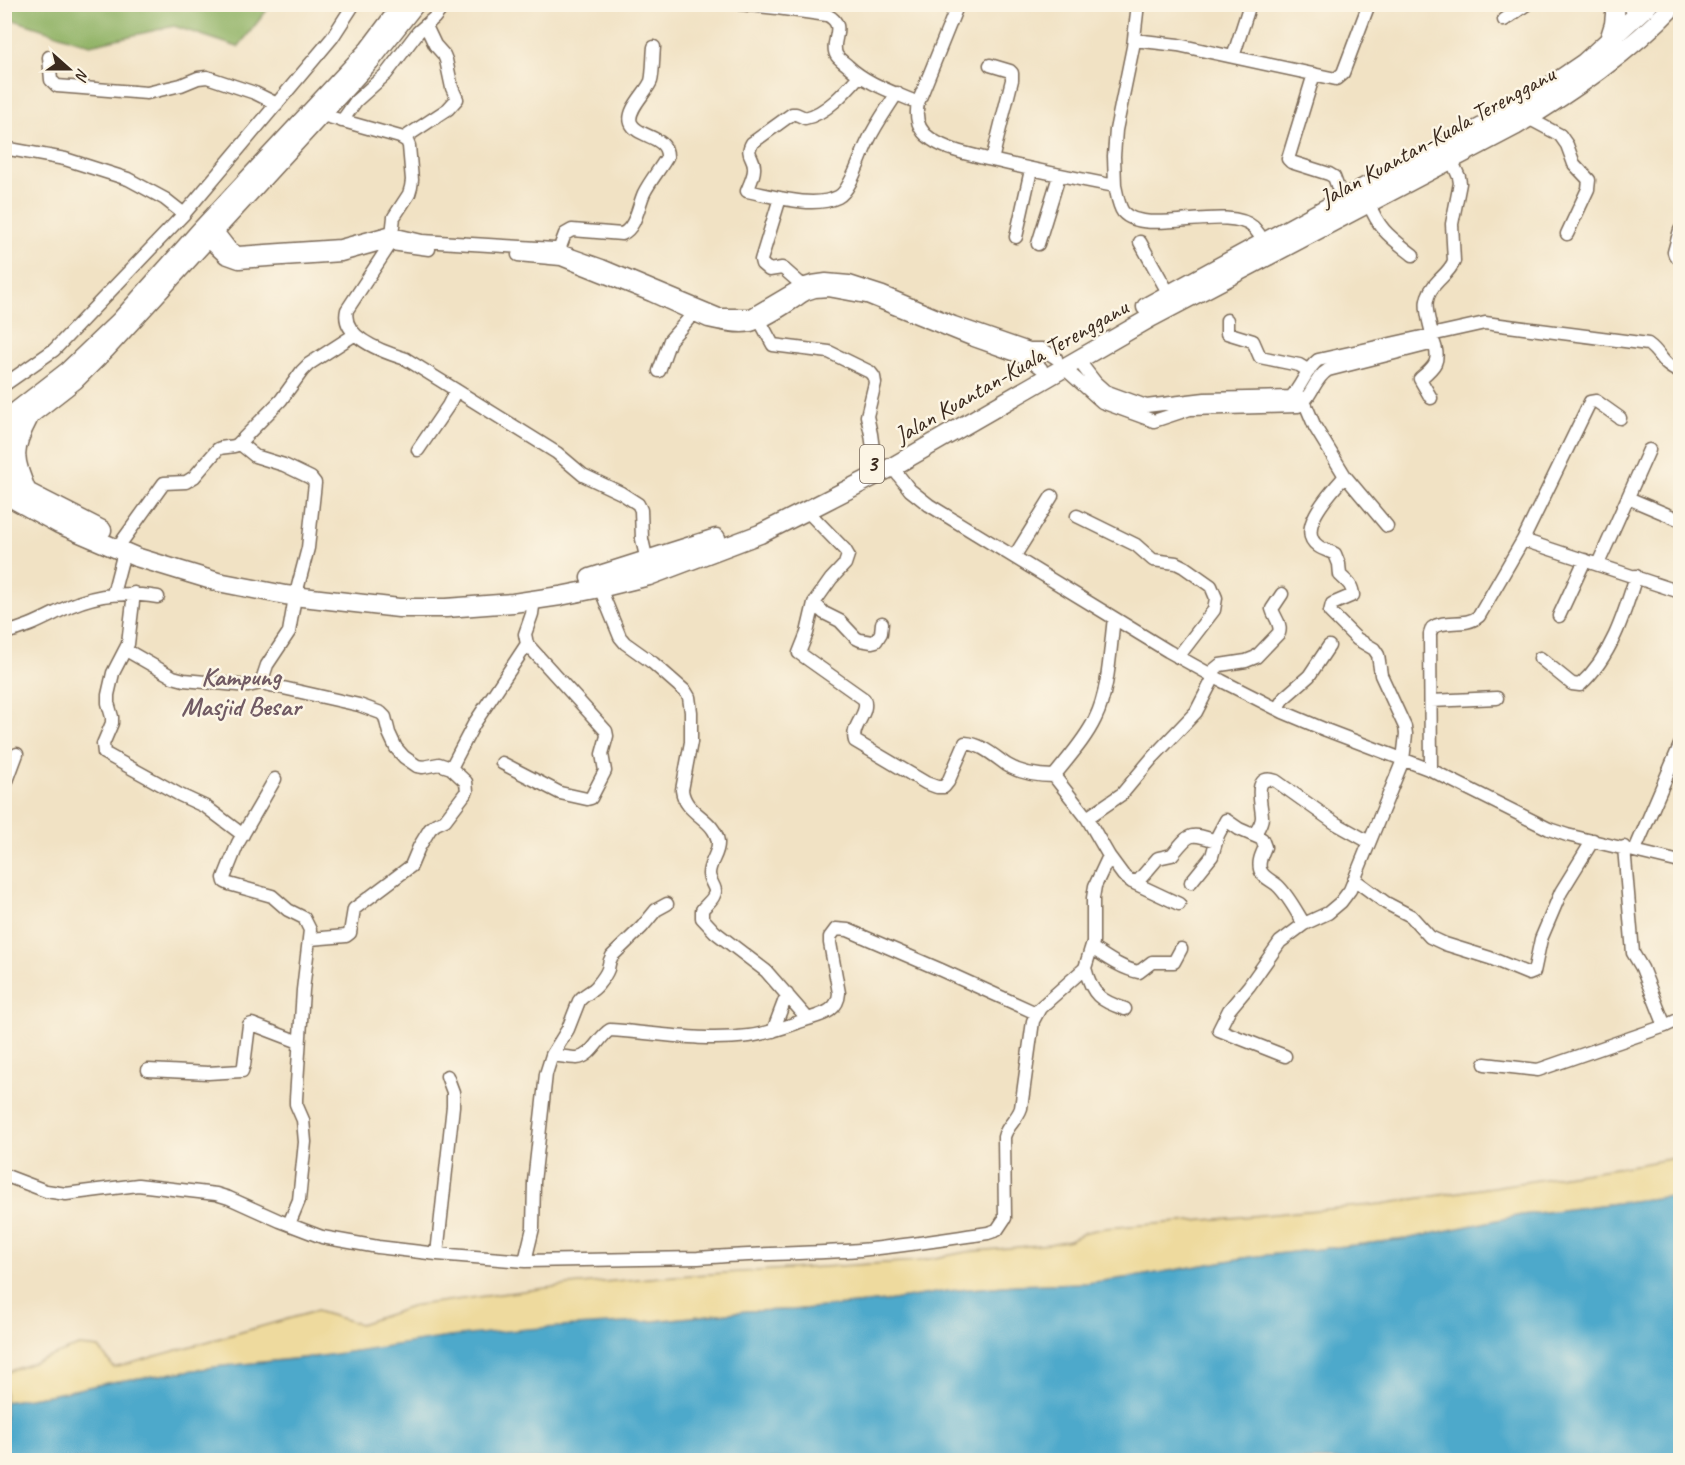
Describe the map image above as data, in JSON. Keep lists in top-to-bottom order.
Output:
{
  "streets": {
    "highway": ["Jalan Kuantan-Kuala Terengganu", "3"]
  },
  "districts": ["Kampung Masjid Besar"],
  "north": "right"
}
